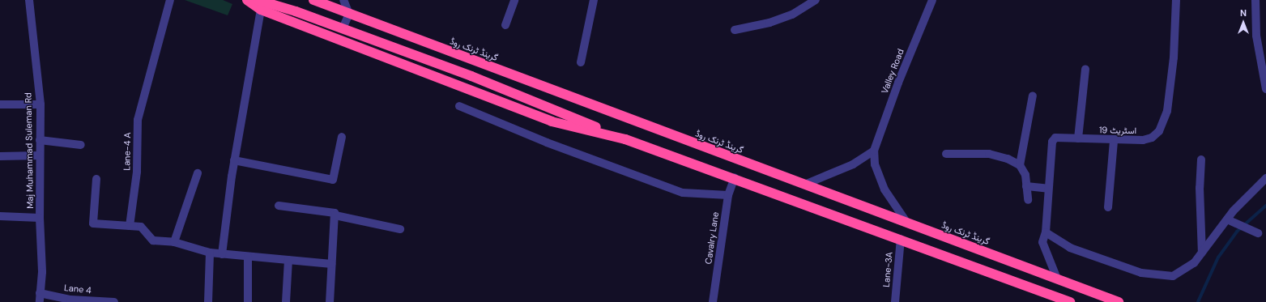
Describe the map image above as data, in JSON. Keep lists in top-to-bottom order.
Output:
{
  "streets": {
    "highway": ["گرینڈ ٹرنک روڈ"],
    "street": [
      "Valley Road",
      "اسٹریٹ 19",
      "Maj Muhammad Suleman Rd",
      "Lane-4 A",
      "Cavalry Lane",
      "Lane-3A",
      "Lane 4"
    ]
  },
  "crossings": [
    ["گرینڈ ٹرنک روڈ", "Valley Road"],
    ["گرینڈ ٹرنک روڈ", "اسٹریٹ 19"],
    ["Maj Muhammad Suleman Rd", "Lane 4"]
  ],
  "north": "top"
}
